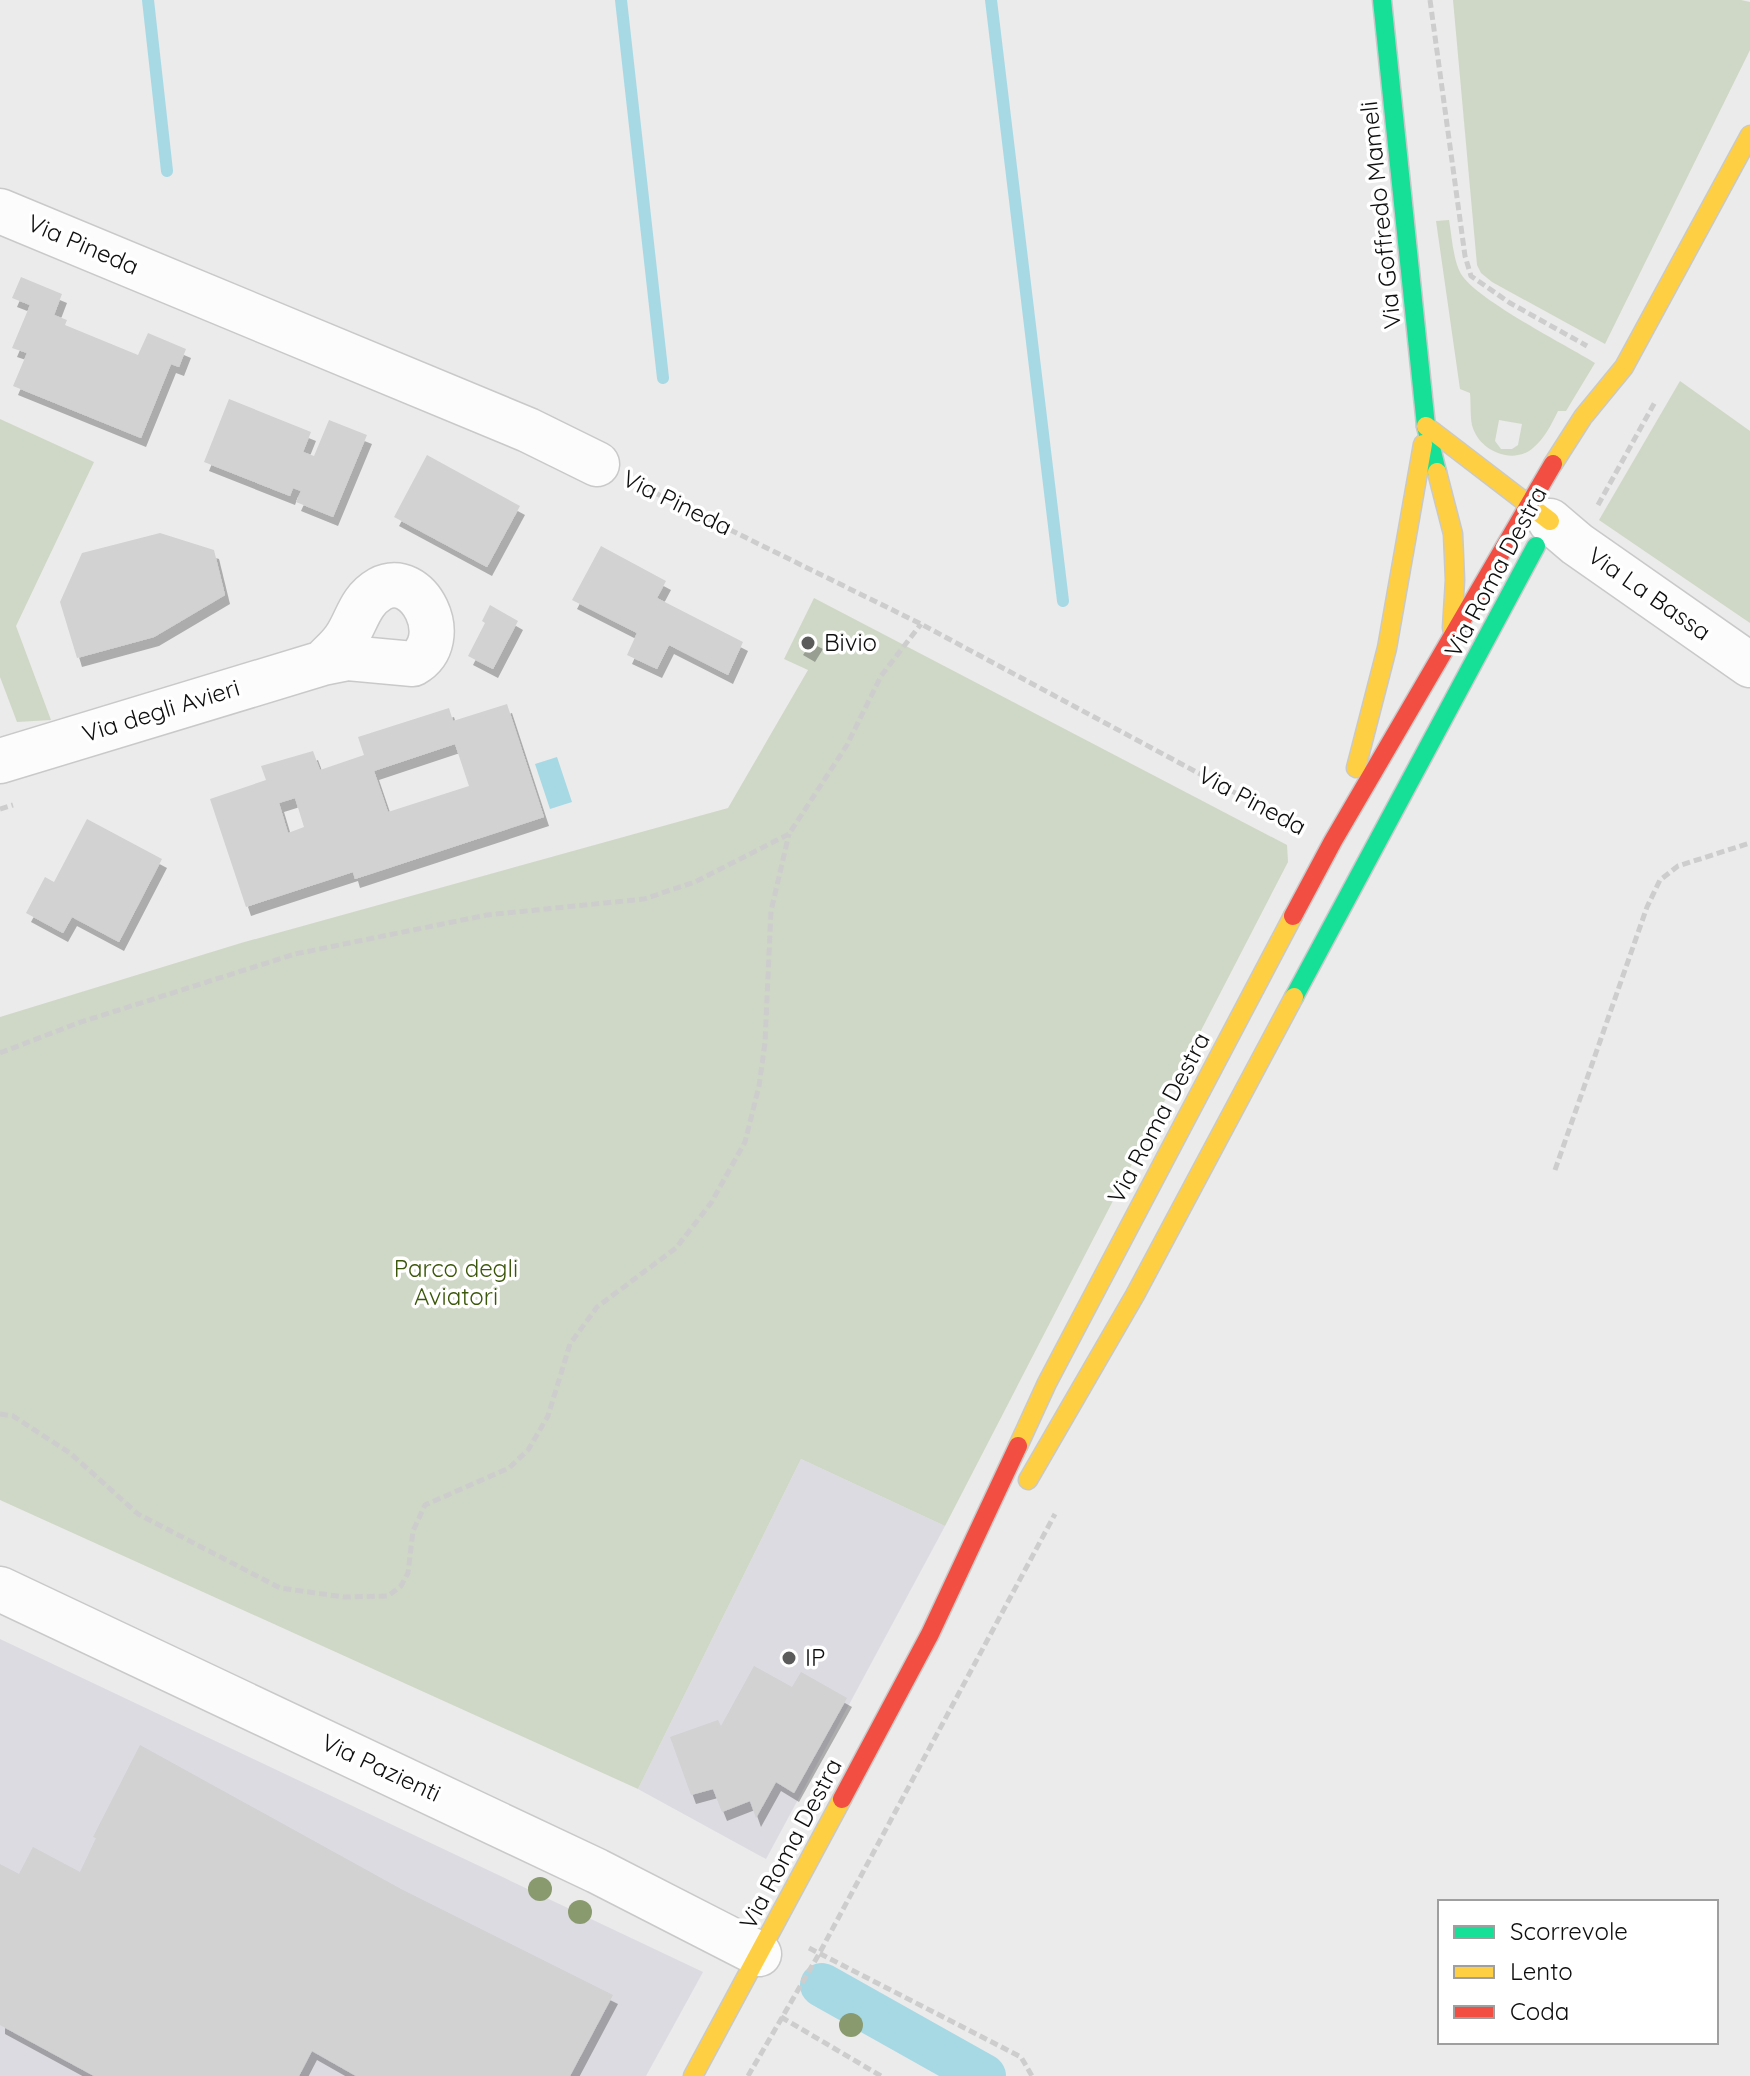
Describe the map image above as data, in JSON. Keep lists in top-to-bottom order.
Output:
{
  "streets": {
    "street": [
      "Via Goffredo Mameli",
      "Via Pineda",
      "Via Roma Destra",
      "Via La Bassa",
      "Via degli Avieri",
      "Via Pazienti"
    ]
  },
  "crossings": [
    ["Via Goffredo Mameli", "Via Pineda"],
    ["Via Goffredo Mameli", "Via Roma Destra"],
    ["Via Pineda", "Via Roma Destra"],
    ["Via Roma Destra", "Via La Bassa"],
    ["Via Roma Destra", "Via Pazienti"]
  ],
  "parks": ["Parco degli Aviatori"],
  "places": ["Bivio", "IP"],
  "legend": ["Scorrevole", "Lento", "Coda"]
}
